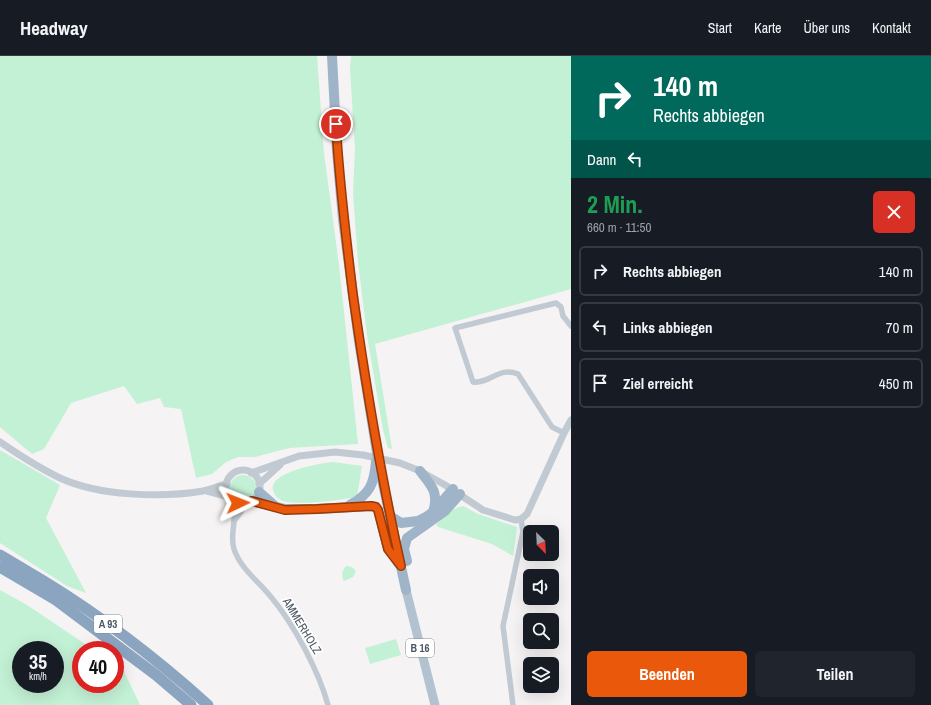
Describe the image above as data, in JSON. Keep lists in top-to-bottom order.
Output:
{
  "streets": {
    "highway": ["A 93", "B 16"],
    "street": ["AMMERHOLZ"]
  },
  "north": "bottom right",
  "page": {
    "header": "Headway",
    "nav": [
      "Start",
      "Karte",
      "Über uns",
      "Kontakt"
    ],
    "turn": ["140 m", "Rechts abbiegen"],
    "then": "Dann",
    "heading": ["2 Min.", "660 m · 11:50"],
    "list": [
      {
        "name": "Rechts abbiegen",
        "value": "140 m"
      },
      {
        "name": "Links abbiegen",
        "value": "70 m"
      },
      {
        "name": "Ziel erreicht",
        "value": "450 m"
      }
    ],
    "speed": "35 km/h",
    "limit": "40",
    "buttons": ["Beenden", "Teilen"]
  }
}
